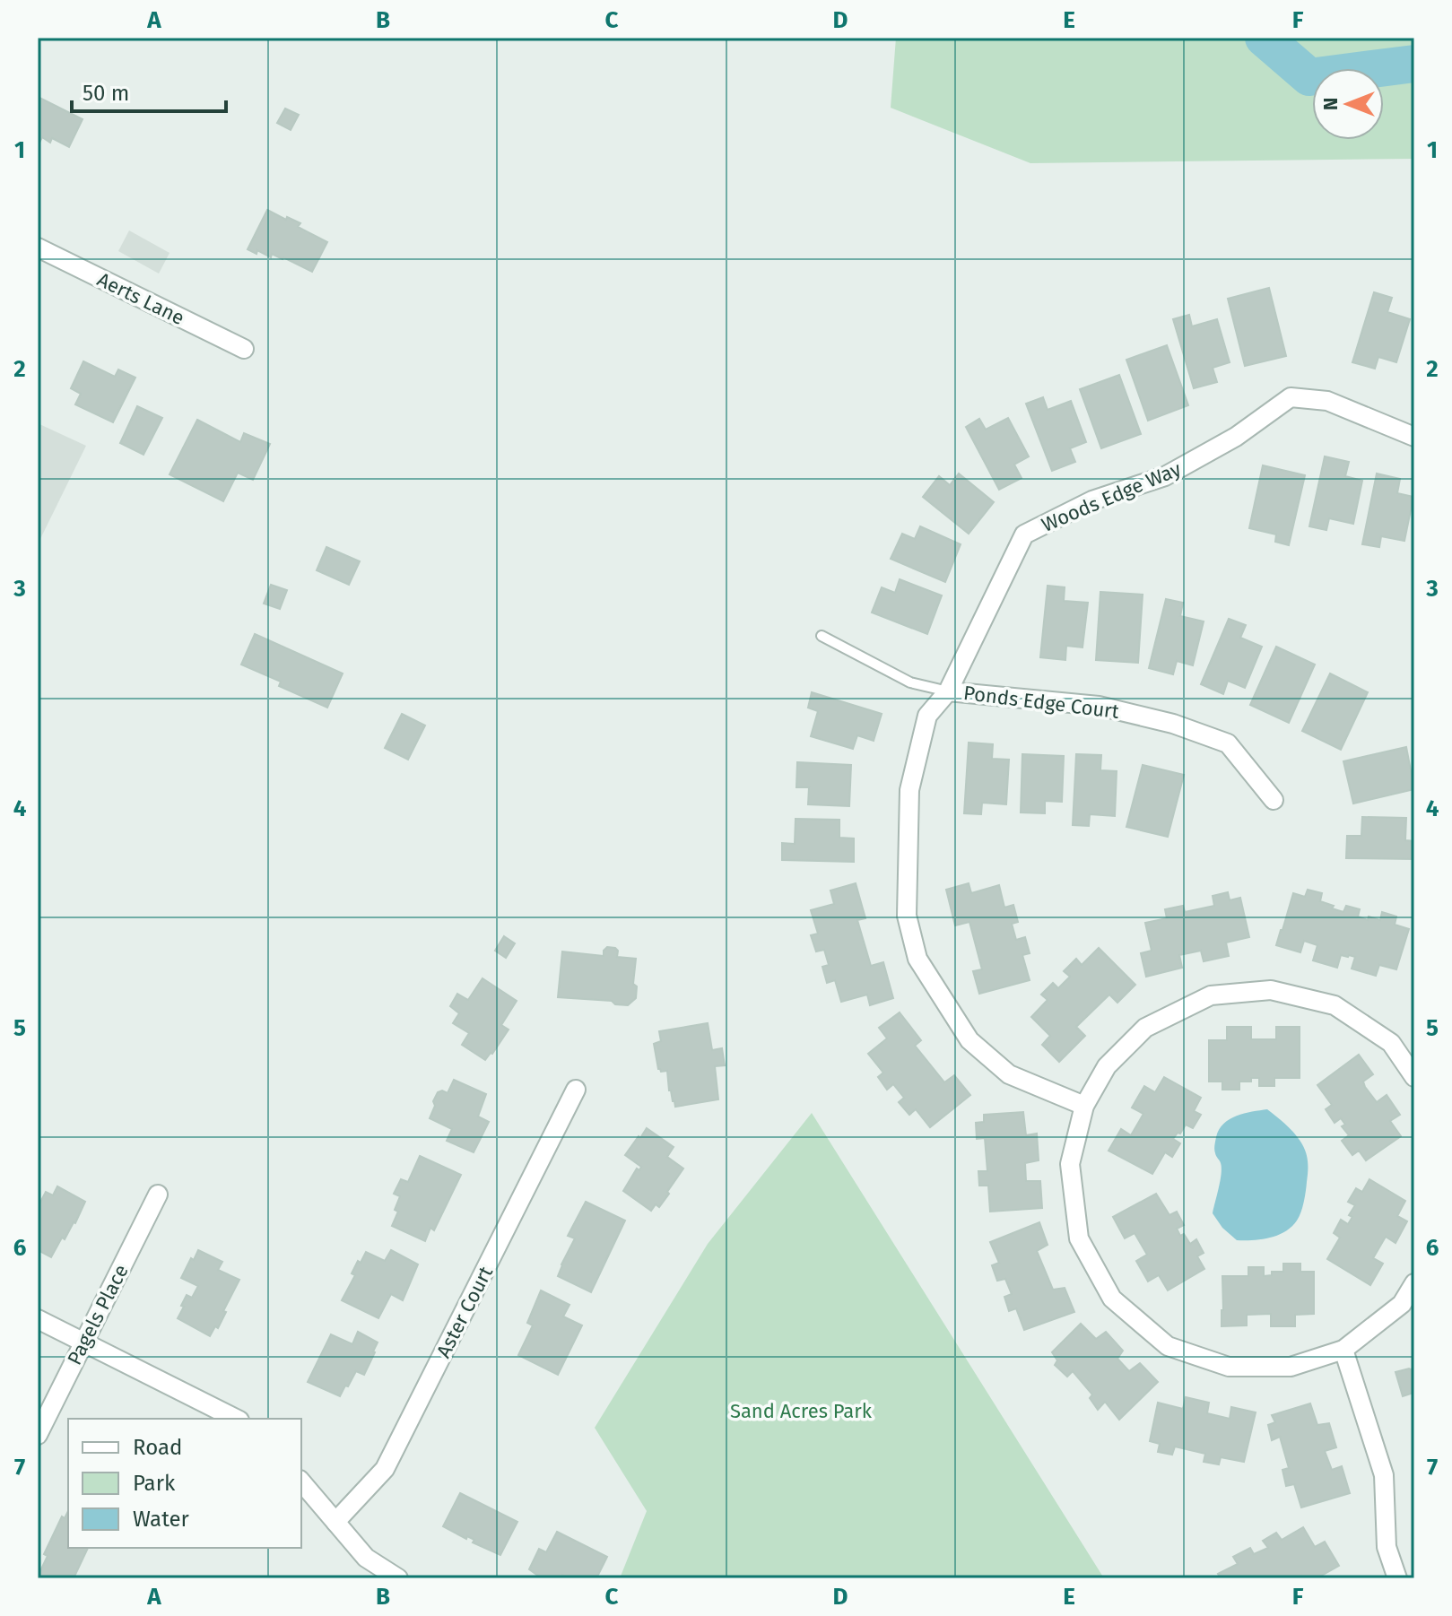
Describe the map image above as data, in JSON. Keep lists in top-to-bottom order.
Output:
{
  "streets": {
    "street": [
      "Aerts Lane",
      "Woods Edge Way",
      "Ponds Edge Court",
      "Aster Court",
      "Pagels Place"
    ]
  },
  "crossings": [
    ["Woods Edge Way", "Ponds Edge Court"]
  ],
  "parks": ["Sand Acres Park"],
  "legend": ["Road", "Park", "Water"],
  "scale_bar": "50 m",
  "north": "left",
  "grid": {
    "columns": [
      "A",
      "B",
      "C",
      "D",
      "E",
      "F"
    ],
    "rows": [
      "1",
      "2",
      "3",
      "4",
      "5",
      "6",
      "7"
    ]
  }
}
